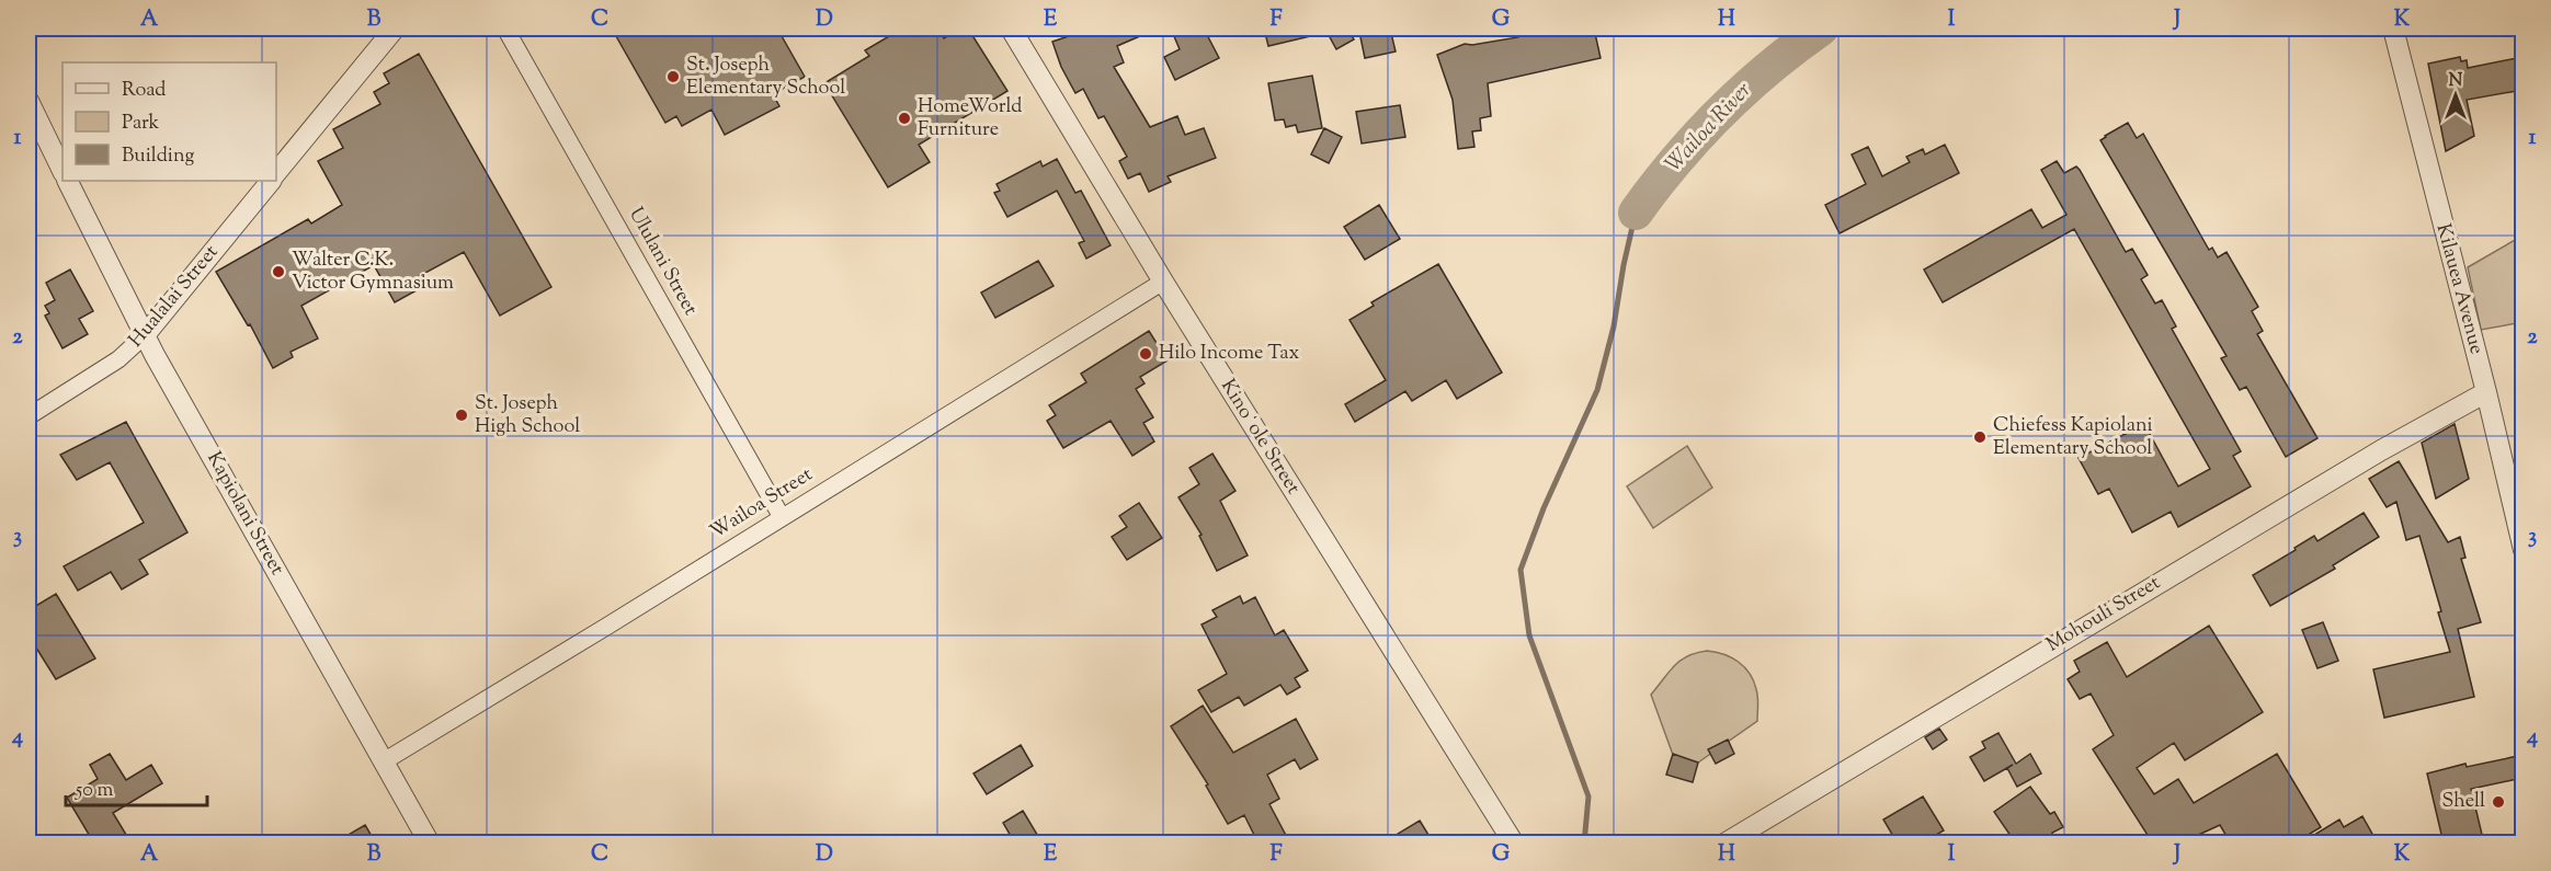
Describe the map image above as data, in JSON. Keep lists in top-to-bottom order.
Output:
{
  "streets": {
    "street": [
      "Ululani Street",
      "Kilauea Avenue",
      "Hualalai Street",
      "Kinoʻole Street",
      "Wailoa Street",
      "Kapiolani Street",
      "Mohouli Street"
    ]
  },
  "crossings": [
    ["Ululani Street", "Wailoa Street"],
    ["Kilauea Avenue", "Mohouli Street"],
    ["Hualalai Street", "Kapiolani Street"],
    ["Kinoʻole Street", "Wailoa Street"],
    ["Wailoa Street", "Kapiolani Street"]
  ],
  "water": ["Wailoa River"],
  "places": [
    "St. Joseph Elementary School",
    "HomeWorld Furniture",
    "Walter C.K. Victor Gymnasium",
    "Hilo Income Tax",
    "St. Joseph High School",
    "Chiefess Kapiolani Elementary School",
    "Shell"
  ],
  "legend": ["Road", "Park", "Building"],
  "scale_bar": "50 m",
  "north": "top",
  "grid": {
    "columns": [
      "A",
      "B",
      "C",
      "D",
      "E",
      "F",
      "G",
      "H",
      "I",
      "J",
      "K"
    ],
    "rows": [
      "1",
      "2",
      "3",
      "4"
    ]
  }
}
